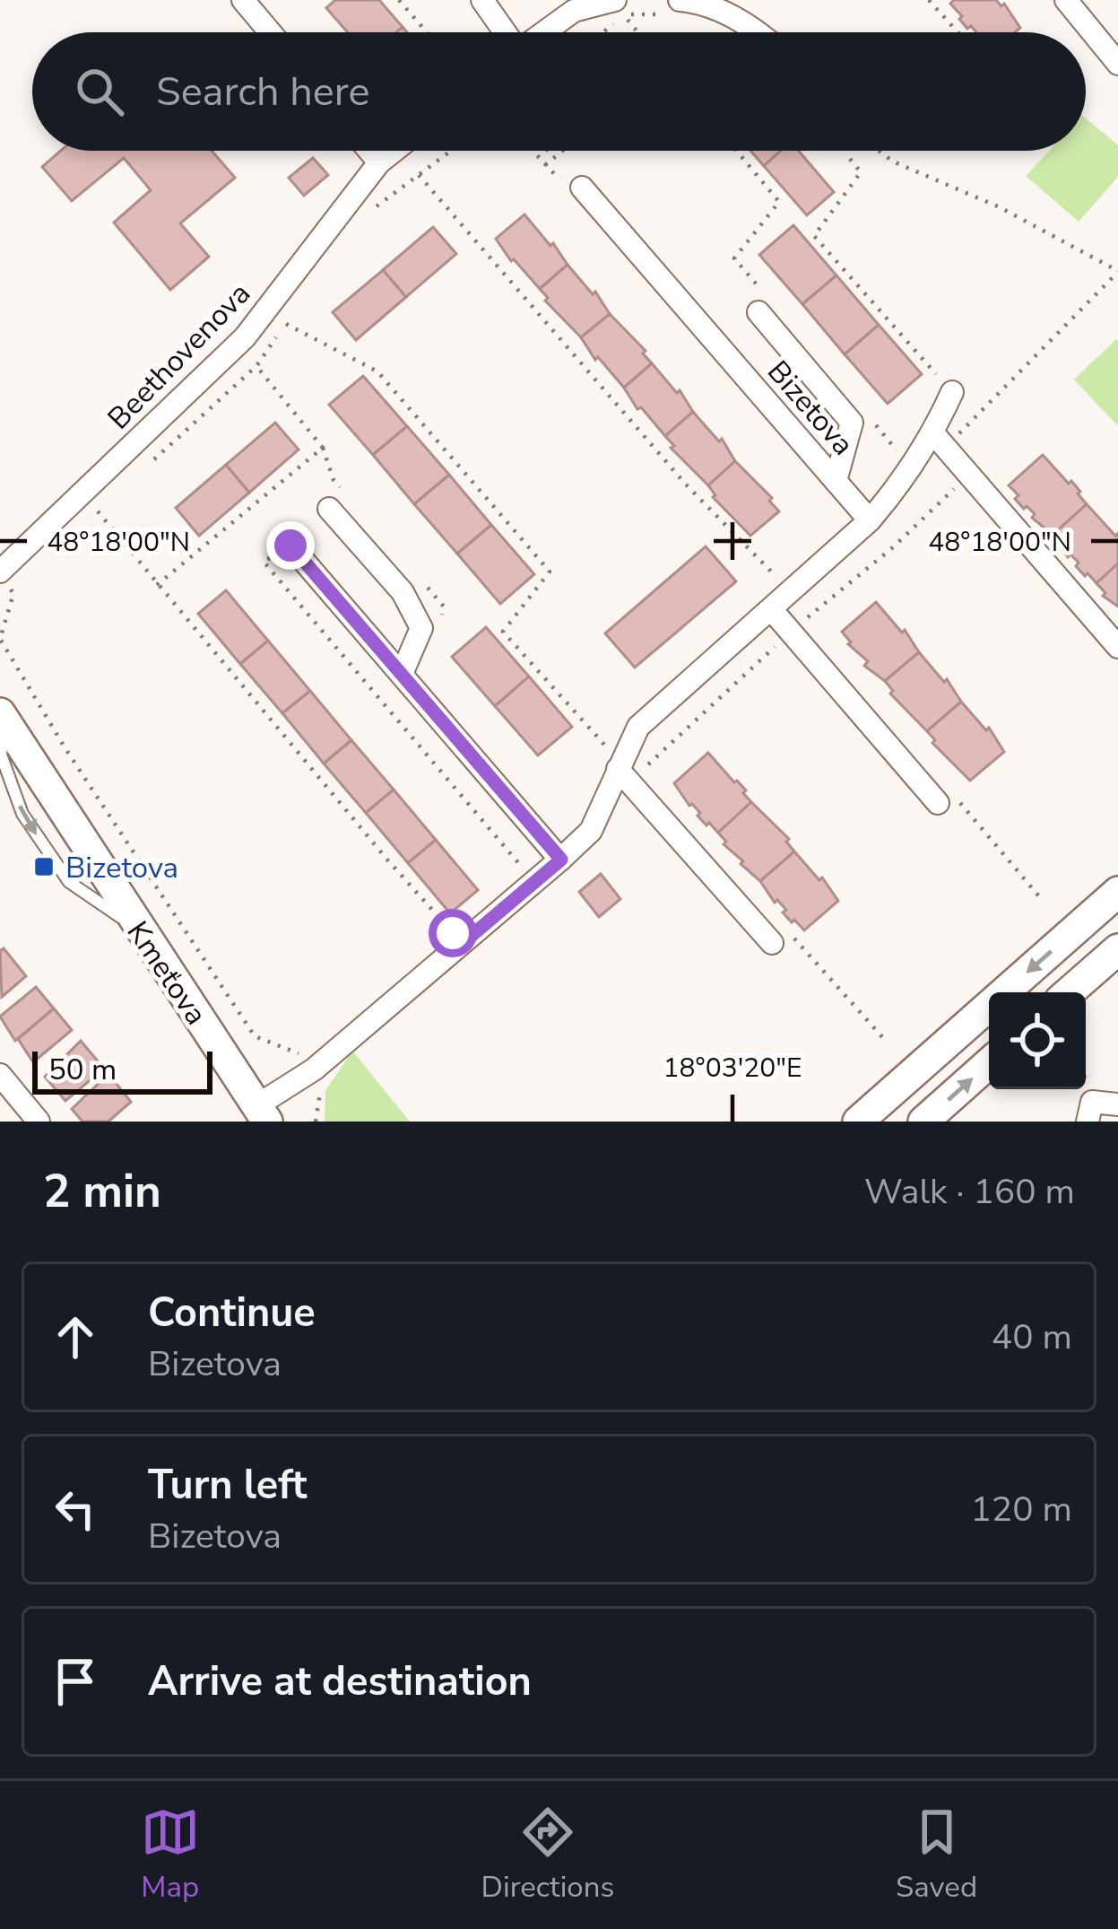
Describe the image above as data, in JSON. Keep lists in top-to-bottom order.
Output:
{
  "streets": {
    "street": ["Beethovenova", "Bizetova", "Kmeťova"]
  },
  "places": {
    "transit": ["Bizetova"]
  },
  "scale_bar": "50 m",
  "page": {
    "search": "Search here",
    "scale": "50 m",
    "heading": ["2 min", "Walk · 160 m"],
    "list": [
      ["Continue", "Bizetova", "40 m"],
      ["Turn left", "Bizetova", "120 m"],
      "Arrive at destination"
    ],
    "nav": ["Map", "Directions", "Saved"]
  },
  "coordinates": ["48°18'00\"N", "18°03'20\"E"]
}
